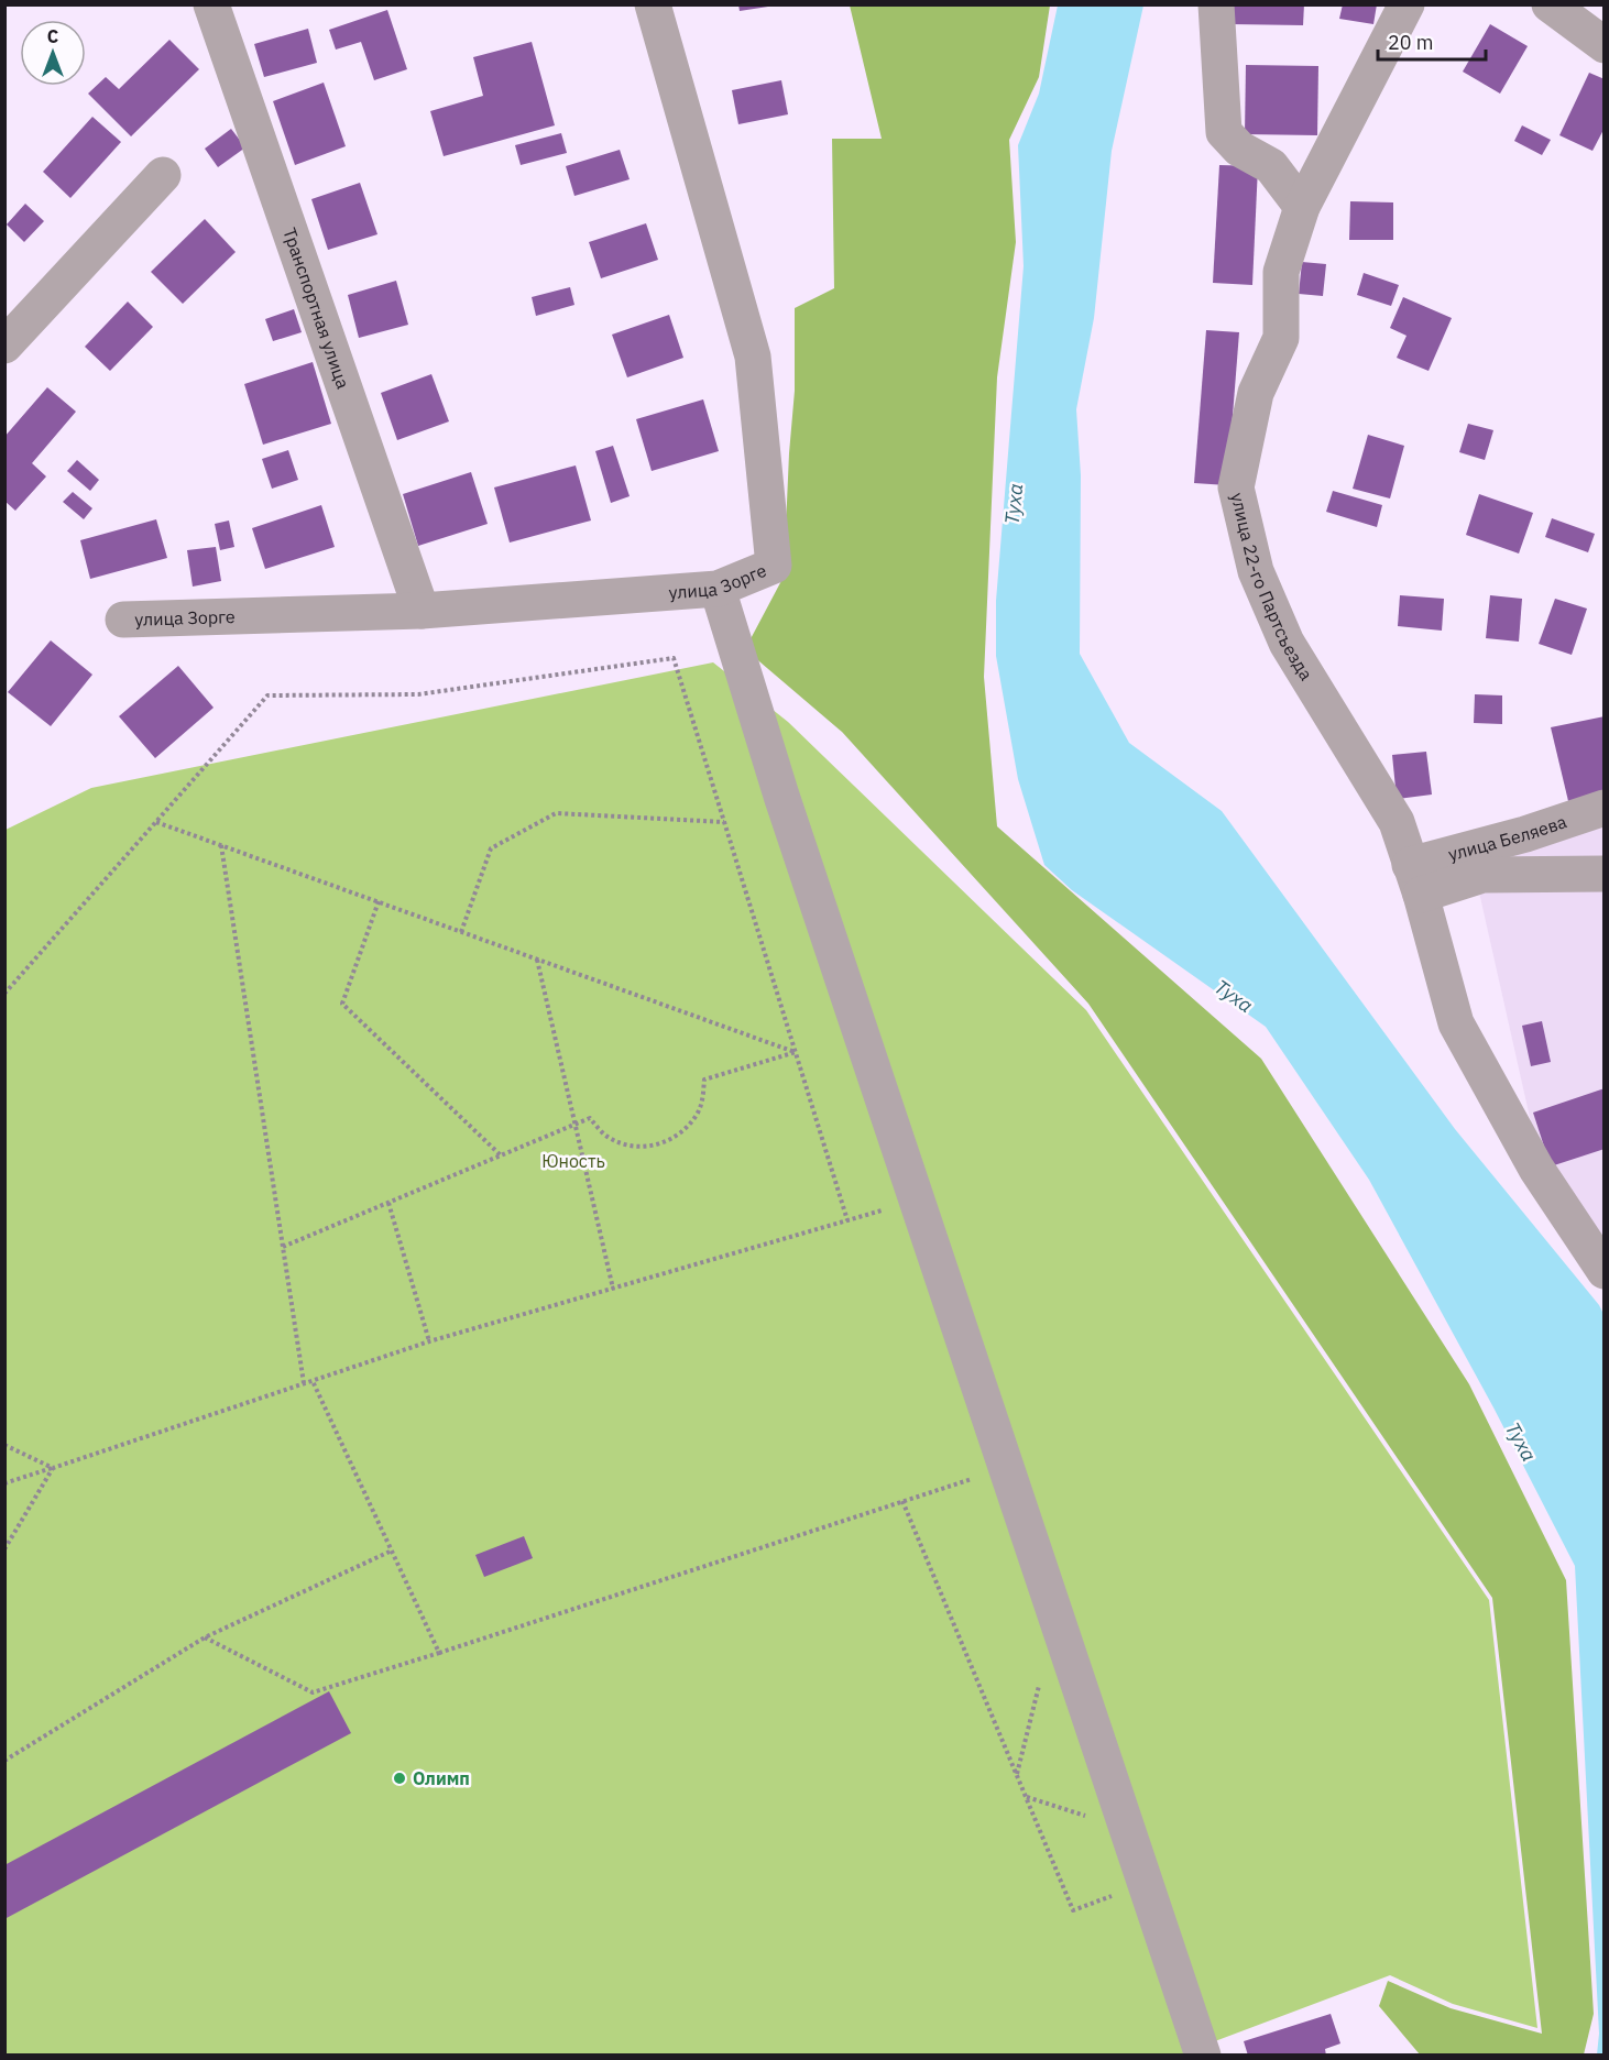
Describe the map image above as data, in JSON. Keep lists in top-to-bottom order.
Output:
{
  "streets": {
    "street": [
      "Транспортная улица",
      "улица Зорге",
      "улица 22-го Партсъезда",
      "улица Беляева"
    ]
  },
  "crossings": [
    ["Транспортная улица", "улица Зорге"],
    ["улица 22-го Партсъезда", "улица Беляева"]
  ],
  "water": ["Туха"],
  "parks": ["Юность"],
  "places": ["Олимп"],
  "scale_bar": "20 m",
  "north": "top"
}
